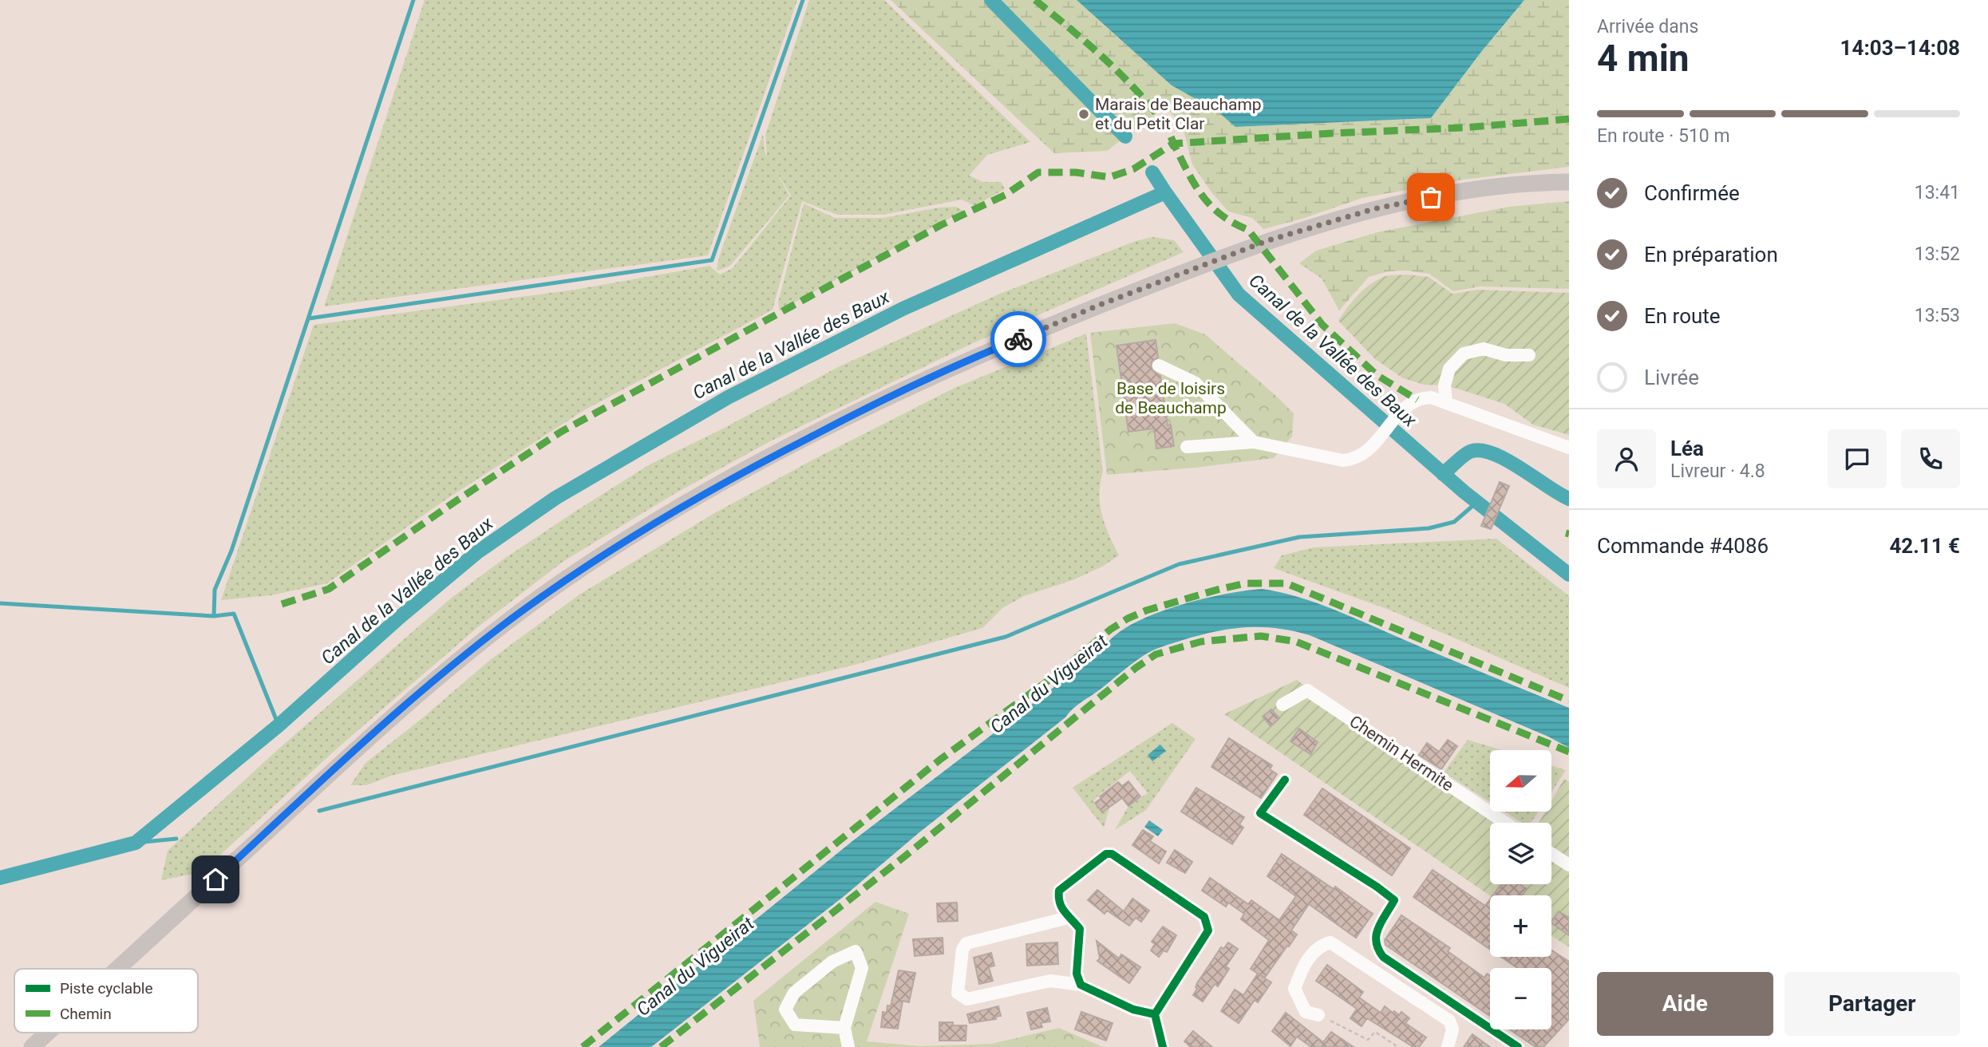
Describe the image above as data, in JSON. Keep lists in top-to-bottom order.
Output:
{
  "streets": {
    "street": ["Chemin Hermite"]
  },
  "water": ["Canal de la Vallée des Baux", "Canal du Vigueirat"],
  "parks": ["Base de loisirs de Beauchamp"],
  "places": ["Marais de Beauchamp et du Petit Clar"],
  "legend": ["Piste cyclable", "Chemin"],
  "north": "left",
  "page": {
    "heading": ["4 min", "Arrivée dans", "14:03–14:08"],
    "panel": [
      "Léa",
      "Livreur · 4.8",
      "Commande #4086",
      "42.11 €"
    ],
    "bar": "En route · 510 m",
    "list": [
      ["Confirmée", "13:41"],
      ["En préparation", "13:52"],
      ["En route", "13:53"],
      "Livrée"
    ],
    "map_buttons": ["+", "−"],
    "buttons": ["Aide", "Partager"]
  }
}
